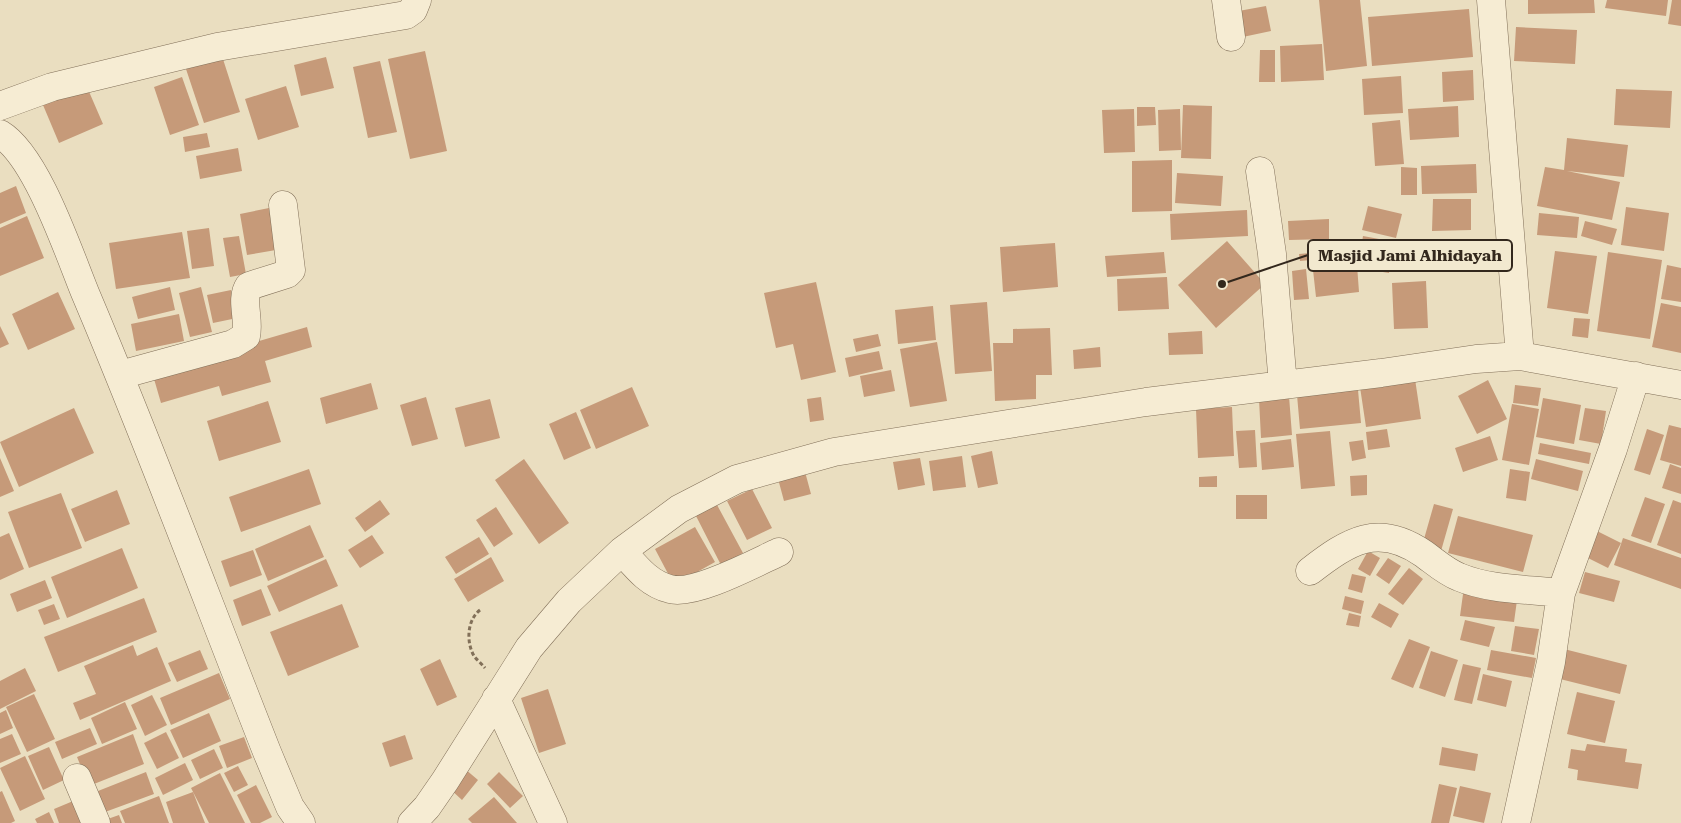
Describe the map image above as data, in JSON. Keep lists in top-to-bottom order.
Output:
{
  "places": ["Masjid Jami Alhidayah"]
}
